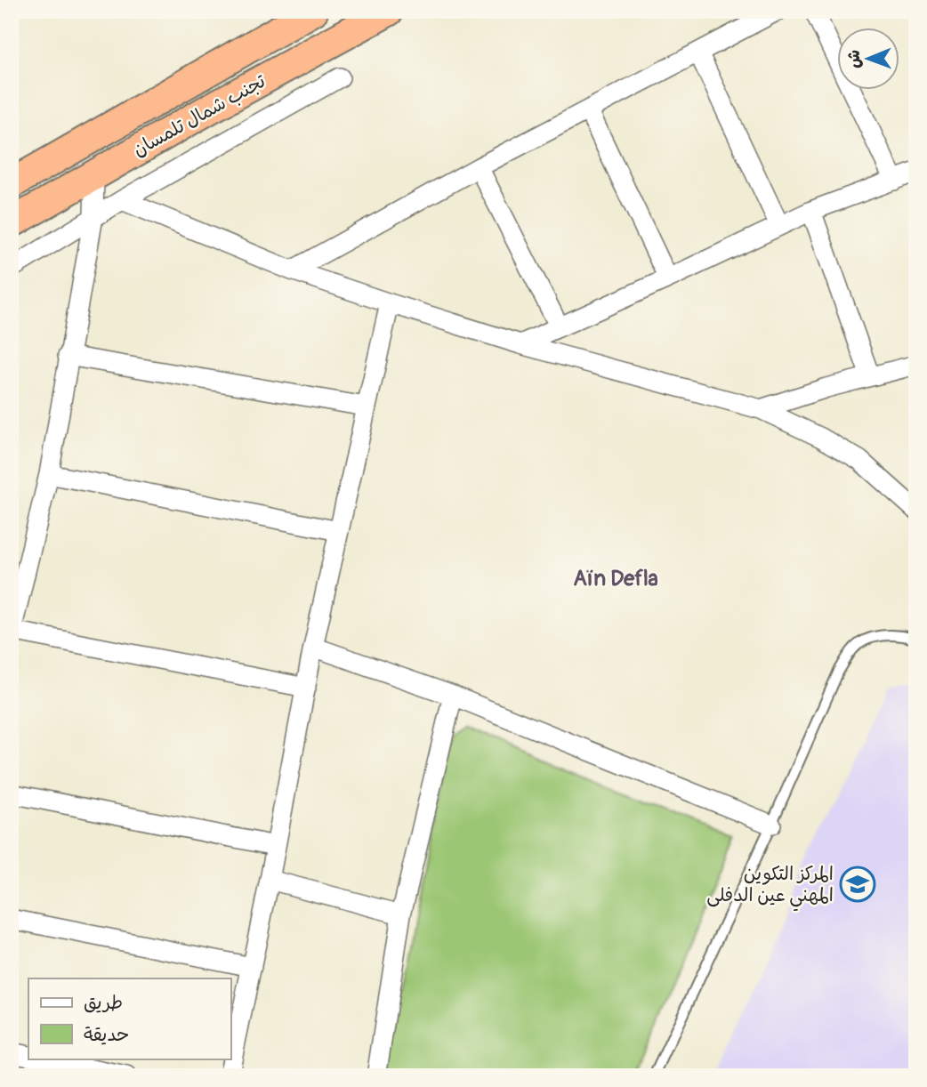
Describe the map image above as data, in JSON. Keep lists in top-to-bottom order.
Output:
{
  "streets": {
    "highway": ["تجنب شمال تلمسان"]
  },
  "districts": ["Aïn Defla"],
  "places": {
    "school or university": ["المركز التكوين المهني عين الدفلى"]
  },
  "legend": ["طريق", "حديقة"],
  "north": "left"
}
